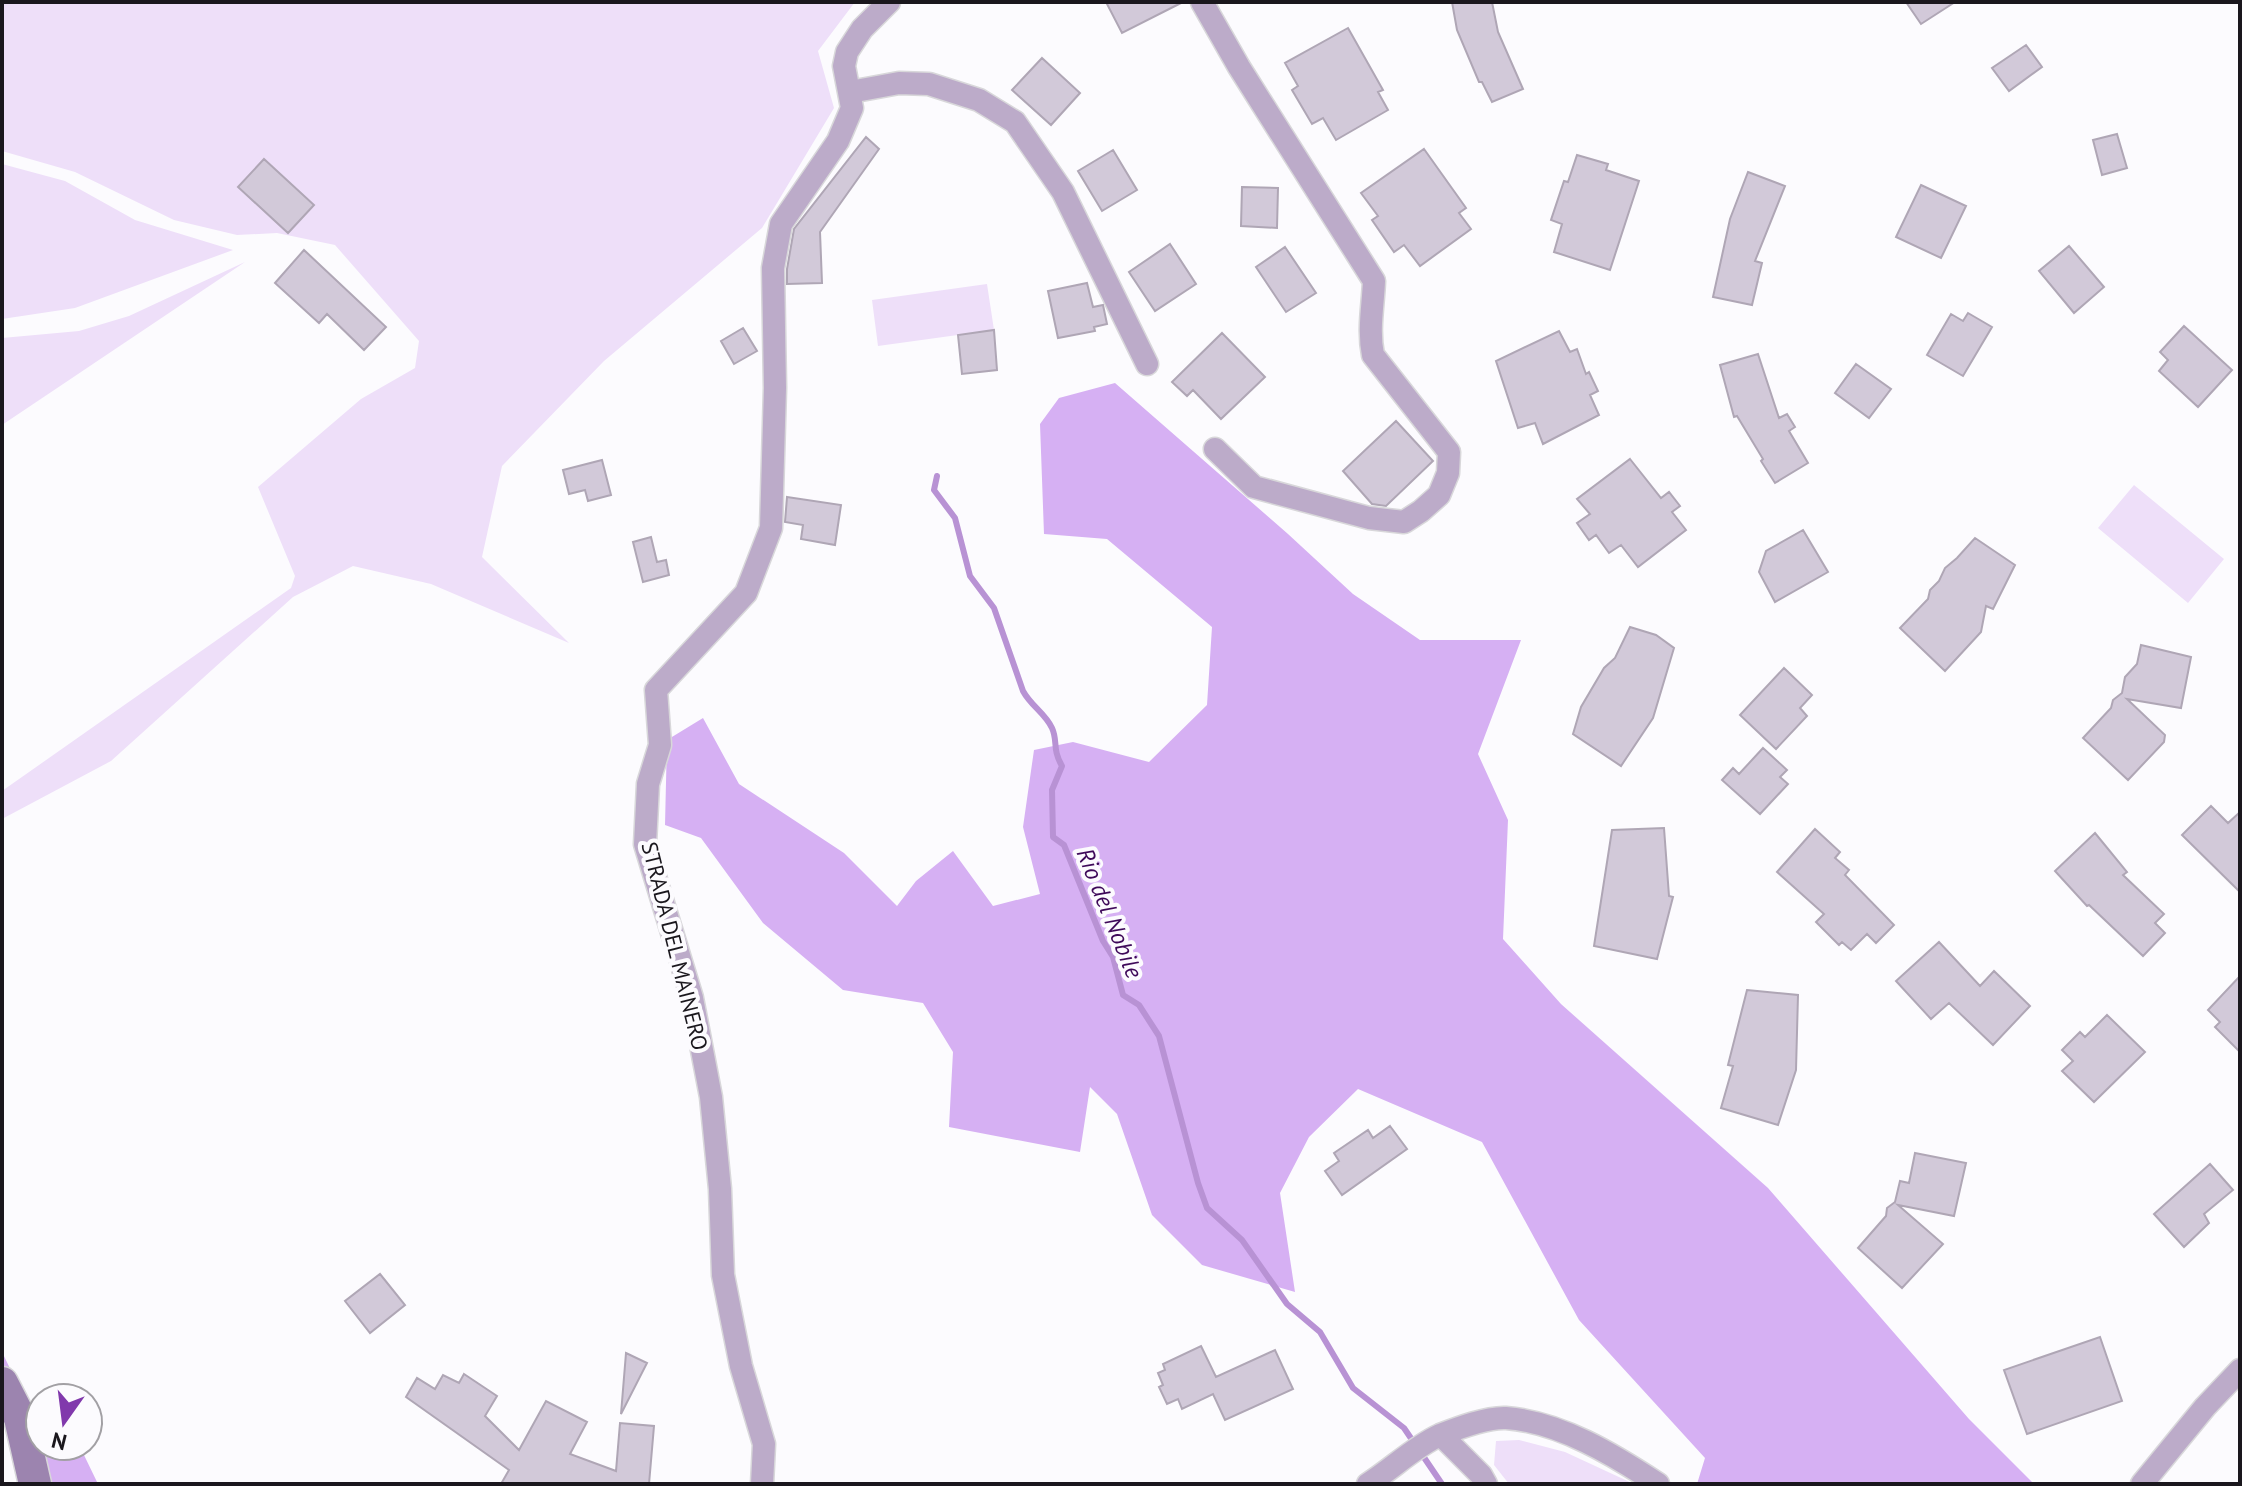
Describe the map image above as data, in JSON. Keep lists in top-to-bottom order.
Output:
{
  "streets": {
    "street": ["STRADA DEL MAINERO"]
  },
  "water": ["Rio del Nobile"],
  "north": "bottom"
}
